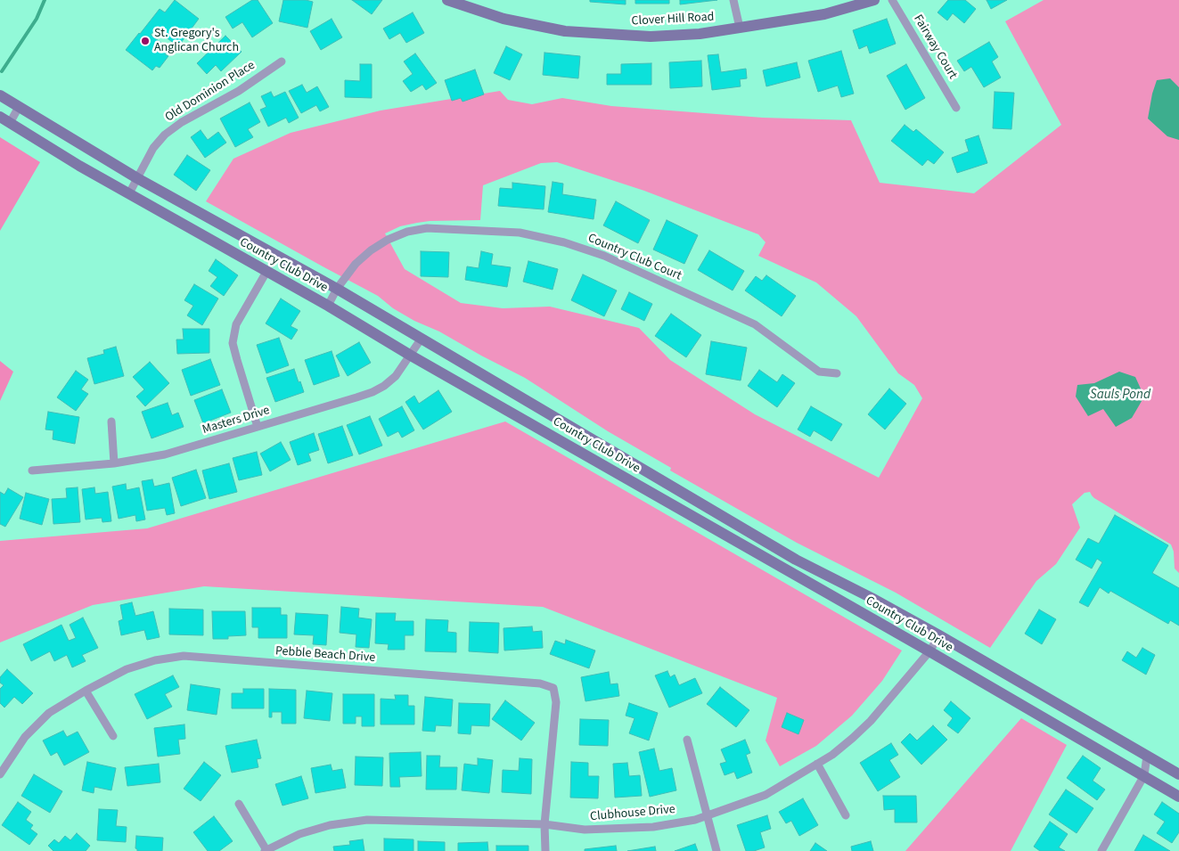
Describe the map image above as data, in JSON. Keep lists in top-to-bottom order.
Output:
{
  "streets": {
    "main road": ["Clover Hill Road", "Country Club Drive"],
    "street": [
      "Fairway Court",
      "Old Dominion Place",
      "Country Club Court",
      "Masters Drive",
      "Pebble Beach Drive",
      "Clubhouse Drive"
    ]
  },
  "crossings": [
    ["Old Dominion Place", "Country Club Drive"],
    ["Country Club Court", "Country Club Drive"],
    ["Country Club Drive", "Masters Drive"],
    ["Country Club Drive", "Clubhouse Drive"],
    ["Pebble Beach Drive", "Clubhouse Drive"]
  ],
  "water": ["Sauls Pond"],
  "places": ["St. Gregory's Anglican Church"]
}
